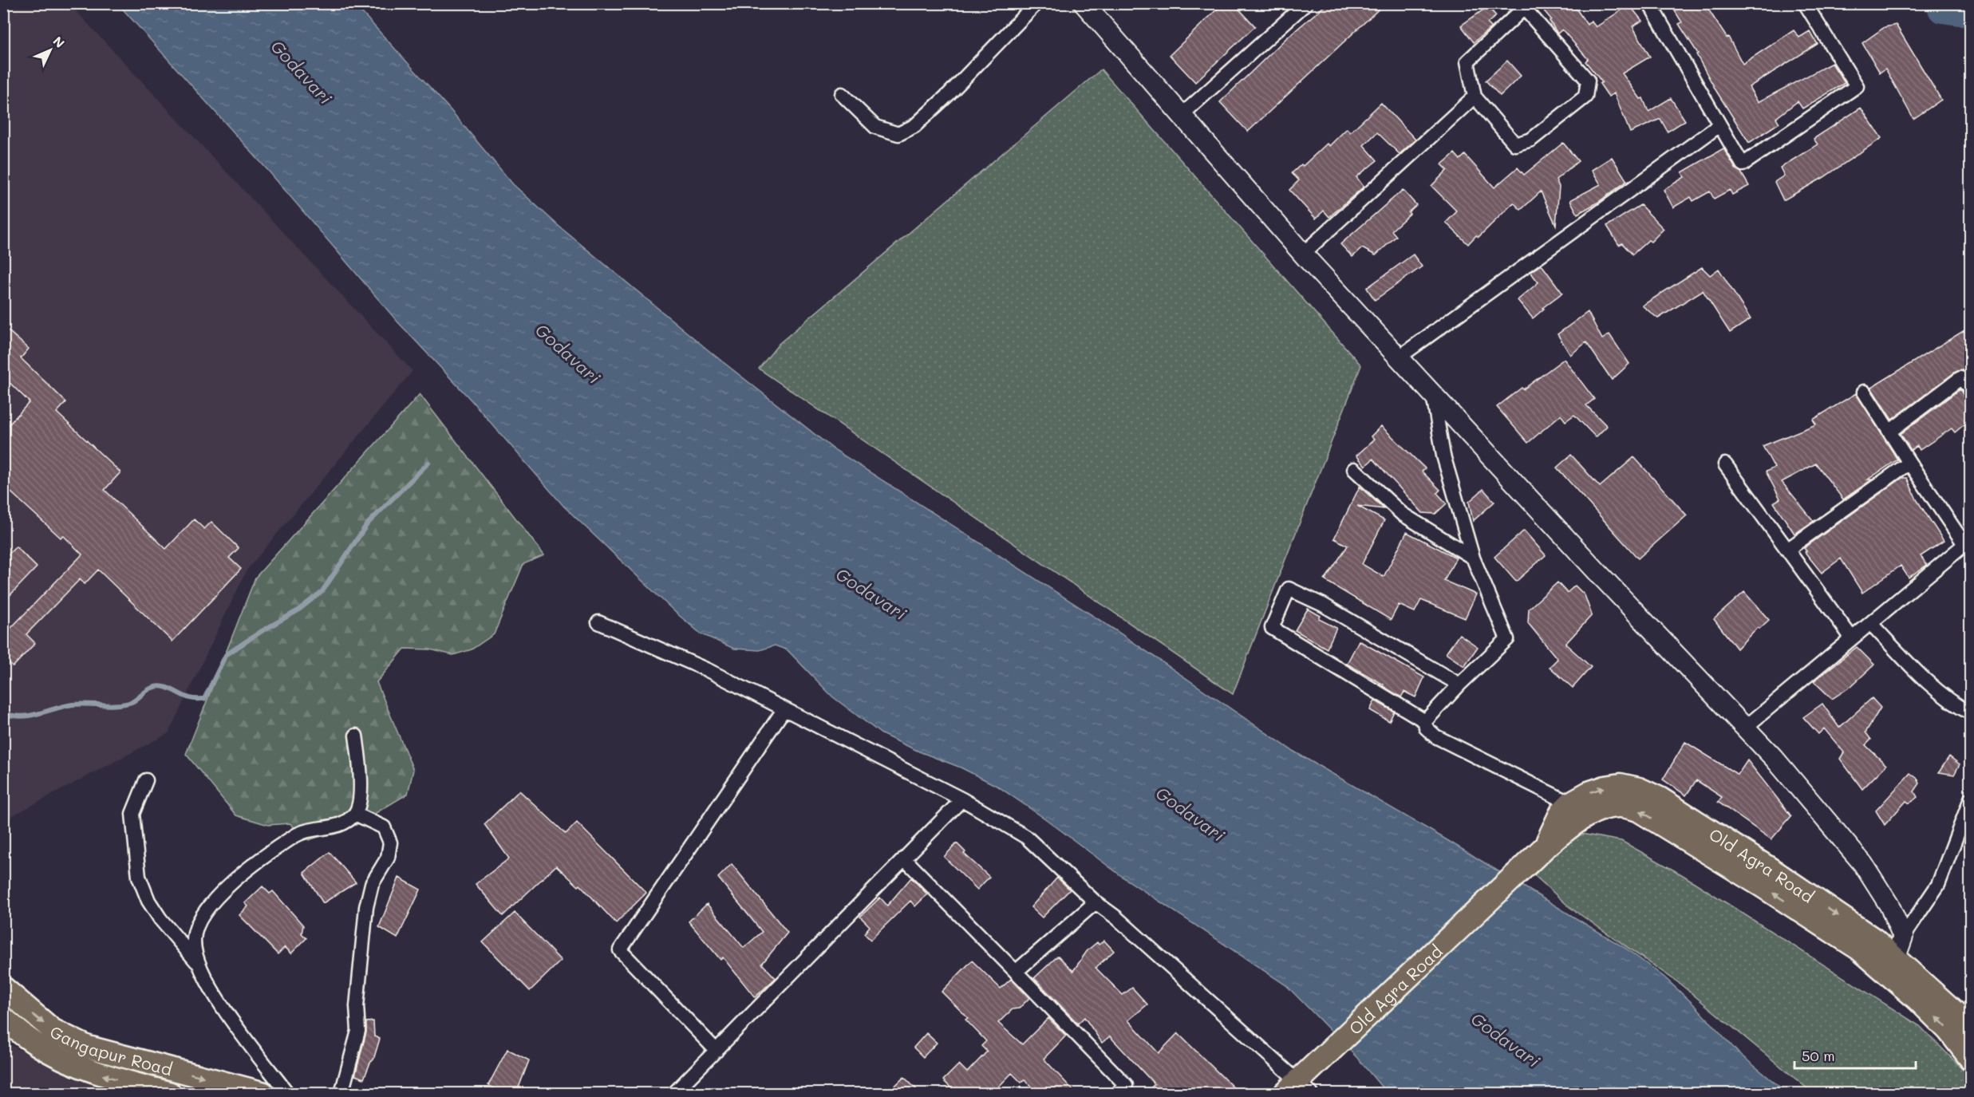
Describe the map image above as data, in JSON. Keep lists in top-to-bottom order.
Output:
{
  "streets": {
    "highway": ["Old Agra Road"],
    "main road": ["Gangapur Road"]
  },
  "water": ["Godavari"],
  "scale_bar": "50 m",
  "north": "top right"
}
